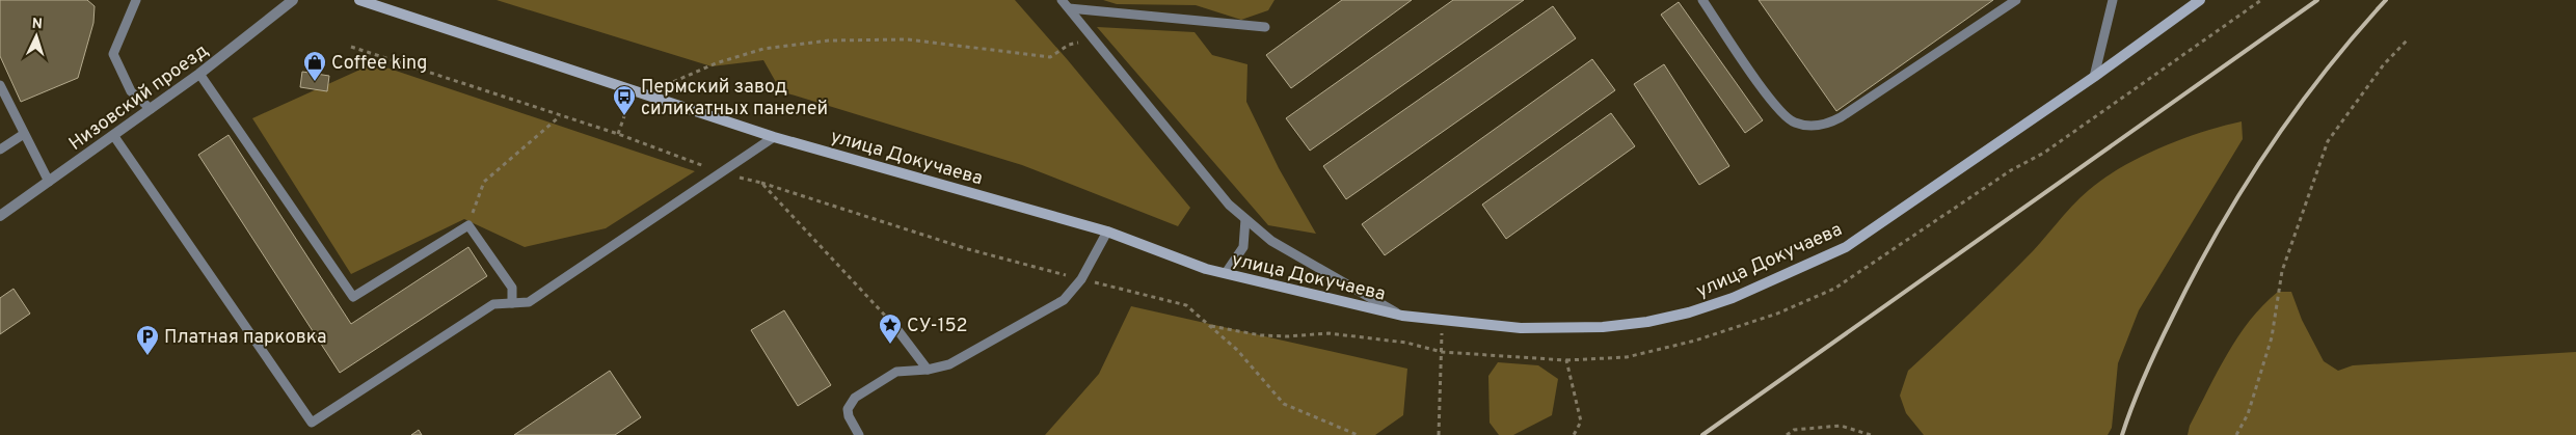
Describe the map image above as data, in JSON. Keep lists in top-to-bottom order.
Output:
{
  "streets": {
    "main road": ["улица Докучаева"],
    "street": ["Низовский проезд"]
  },
  "places": {
    "shop": ["Coffee king"],
    "bus stop": ["Пермский завод силикатных панелей"],
    "place": ["СУ-152"],
    "parking": ["Платная парковка"]
  },
  "north": "top"
}
